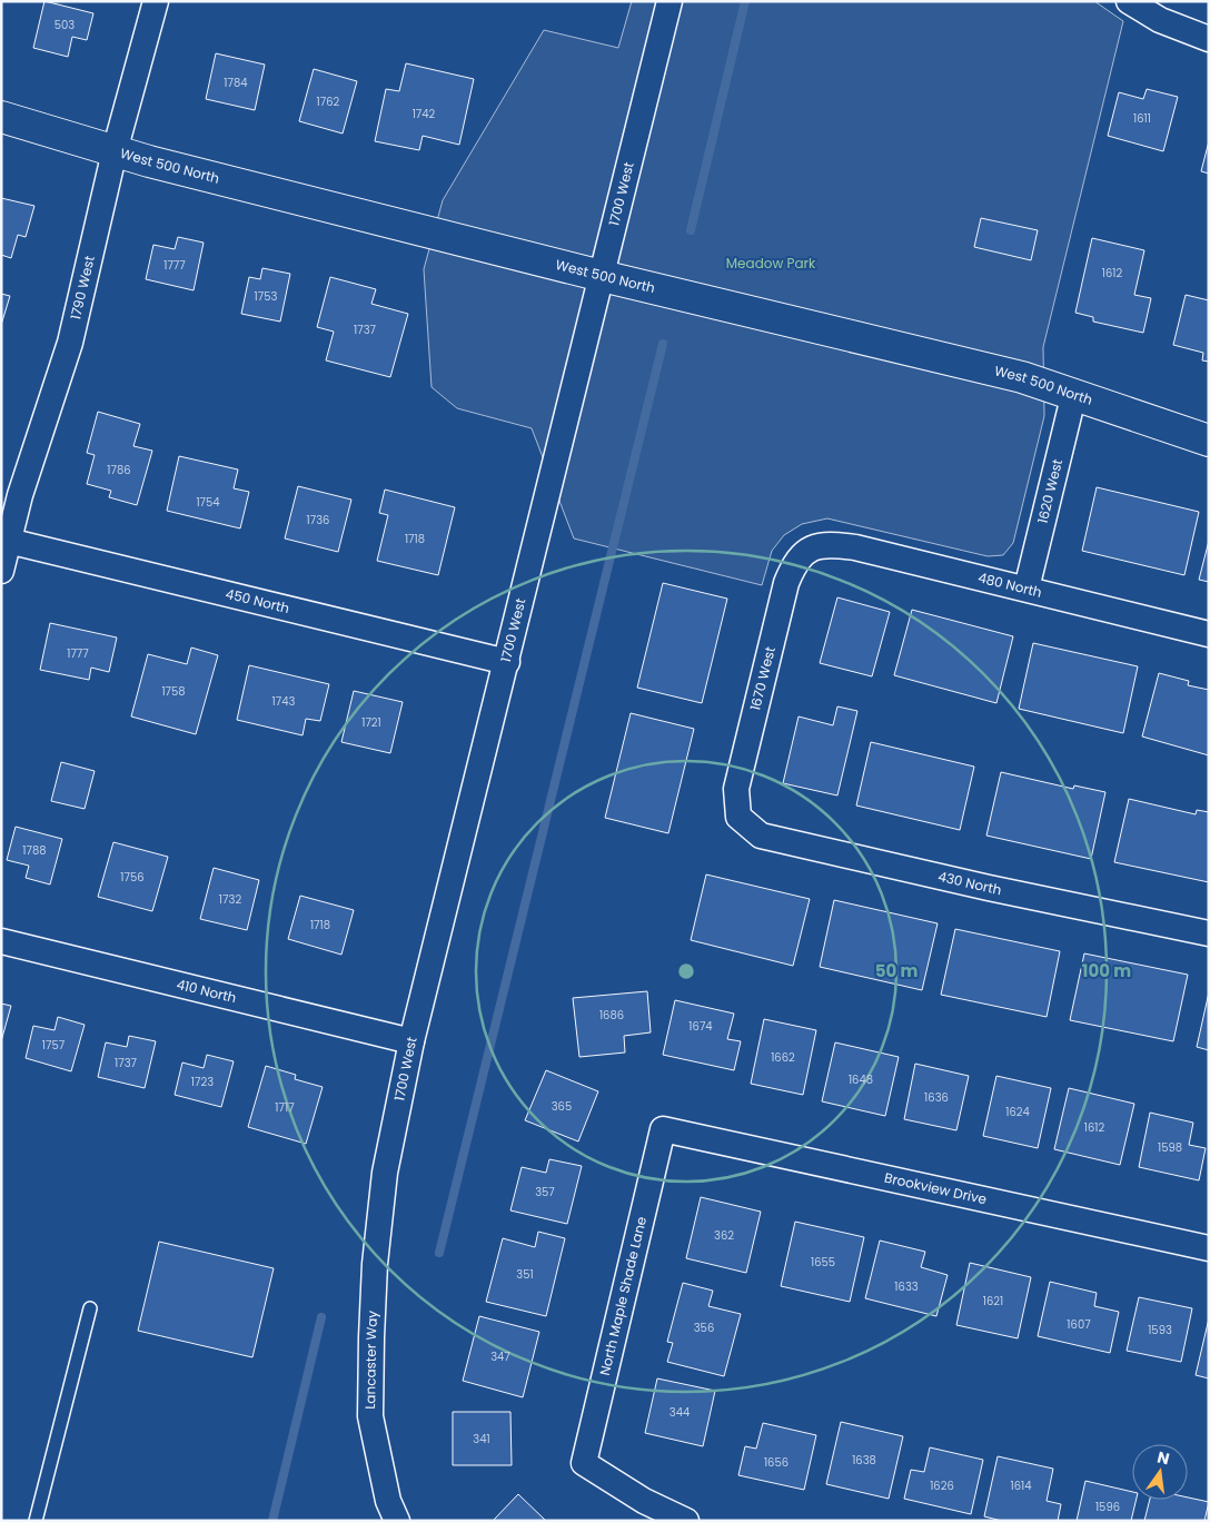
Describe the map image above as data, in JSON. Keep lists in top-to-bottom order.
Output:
{
  "streets": {
    "street": [
      "West 500 North",
      "1700 West",
      "1790 West",
      "1620 West",
      "480 North",
      "450 North",
      "1670 West",
      "430 North",
      "410 North",
      "Brookview Drive",
      "North Maple Shade Lane",
      "Lancaster Way"
    ]
  },
  "crossings": [
    ["West 500 North", "1700 West"],
    ["West 500 North", "1790 West"],
    ["West 500 North", "1620 West"],
    ["1700 West", "450 North"],
    ["1700 West", "410 North"],
    ["1700 West", "Lancaster Way"],
    ["1790 West", "450 North"],
    ["1620 West", "480 North"],
    ["480 North", "1670 West"],
    ["1670 West", "430 North"],
    ["Brookview Drive", "North Maple Shade Lane"]
  ],
  "parks": ["Meadow Park"],
  "house_numbers": [
    "503",
    "1784",
    "1762",
    "1742",
    "1611",
    "1777",
    "1612",
    "1753",
    "1737",
    "1786",
    "1754",
    "1736",
    "1718",
    "1777",
    "1758",
    "1743",
    "1721",
    "1788",
    "1756",
    "1732",
    "1718",
    "1686",
    "1674",
    "1757",
    "1662",
    "1737",
    "1648",
    "1723",
    "1636",
    "365",
    "1717",
    "1624",
    "1612",
    "1598",
    "357",
    "362",
    "1655",
    "351",
    "1633",
    "1621",
    "1607",
    "356",
    "1593",
    "347",
    "344",
    "341",
    "1638",
    "1656",
    "1626",
    "1614",
    "1596"
  ],
  "north": "top",
  "rings": ["50 m", "100 m"]
}
